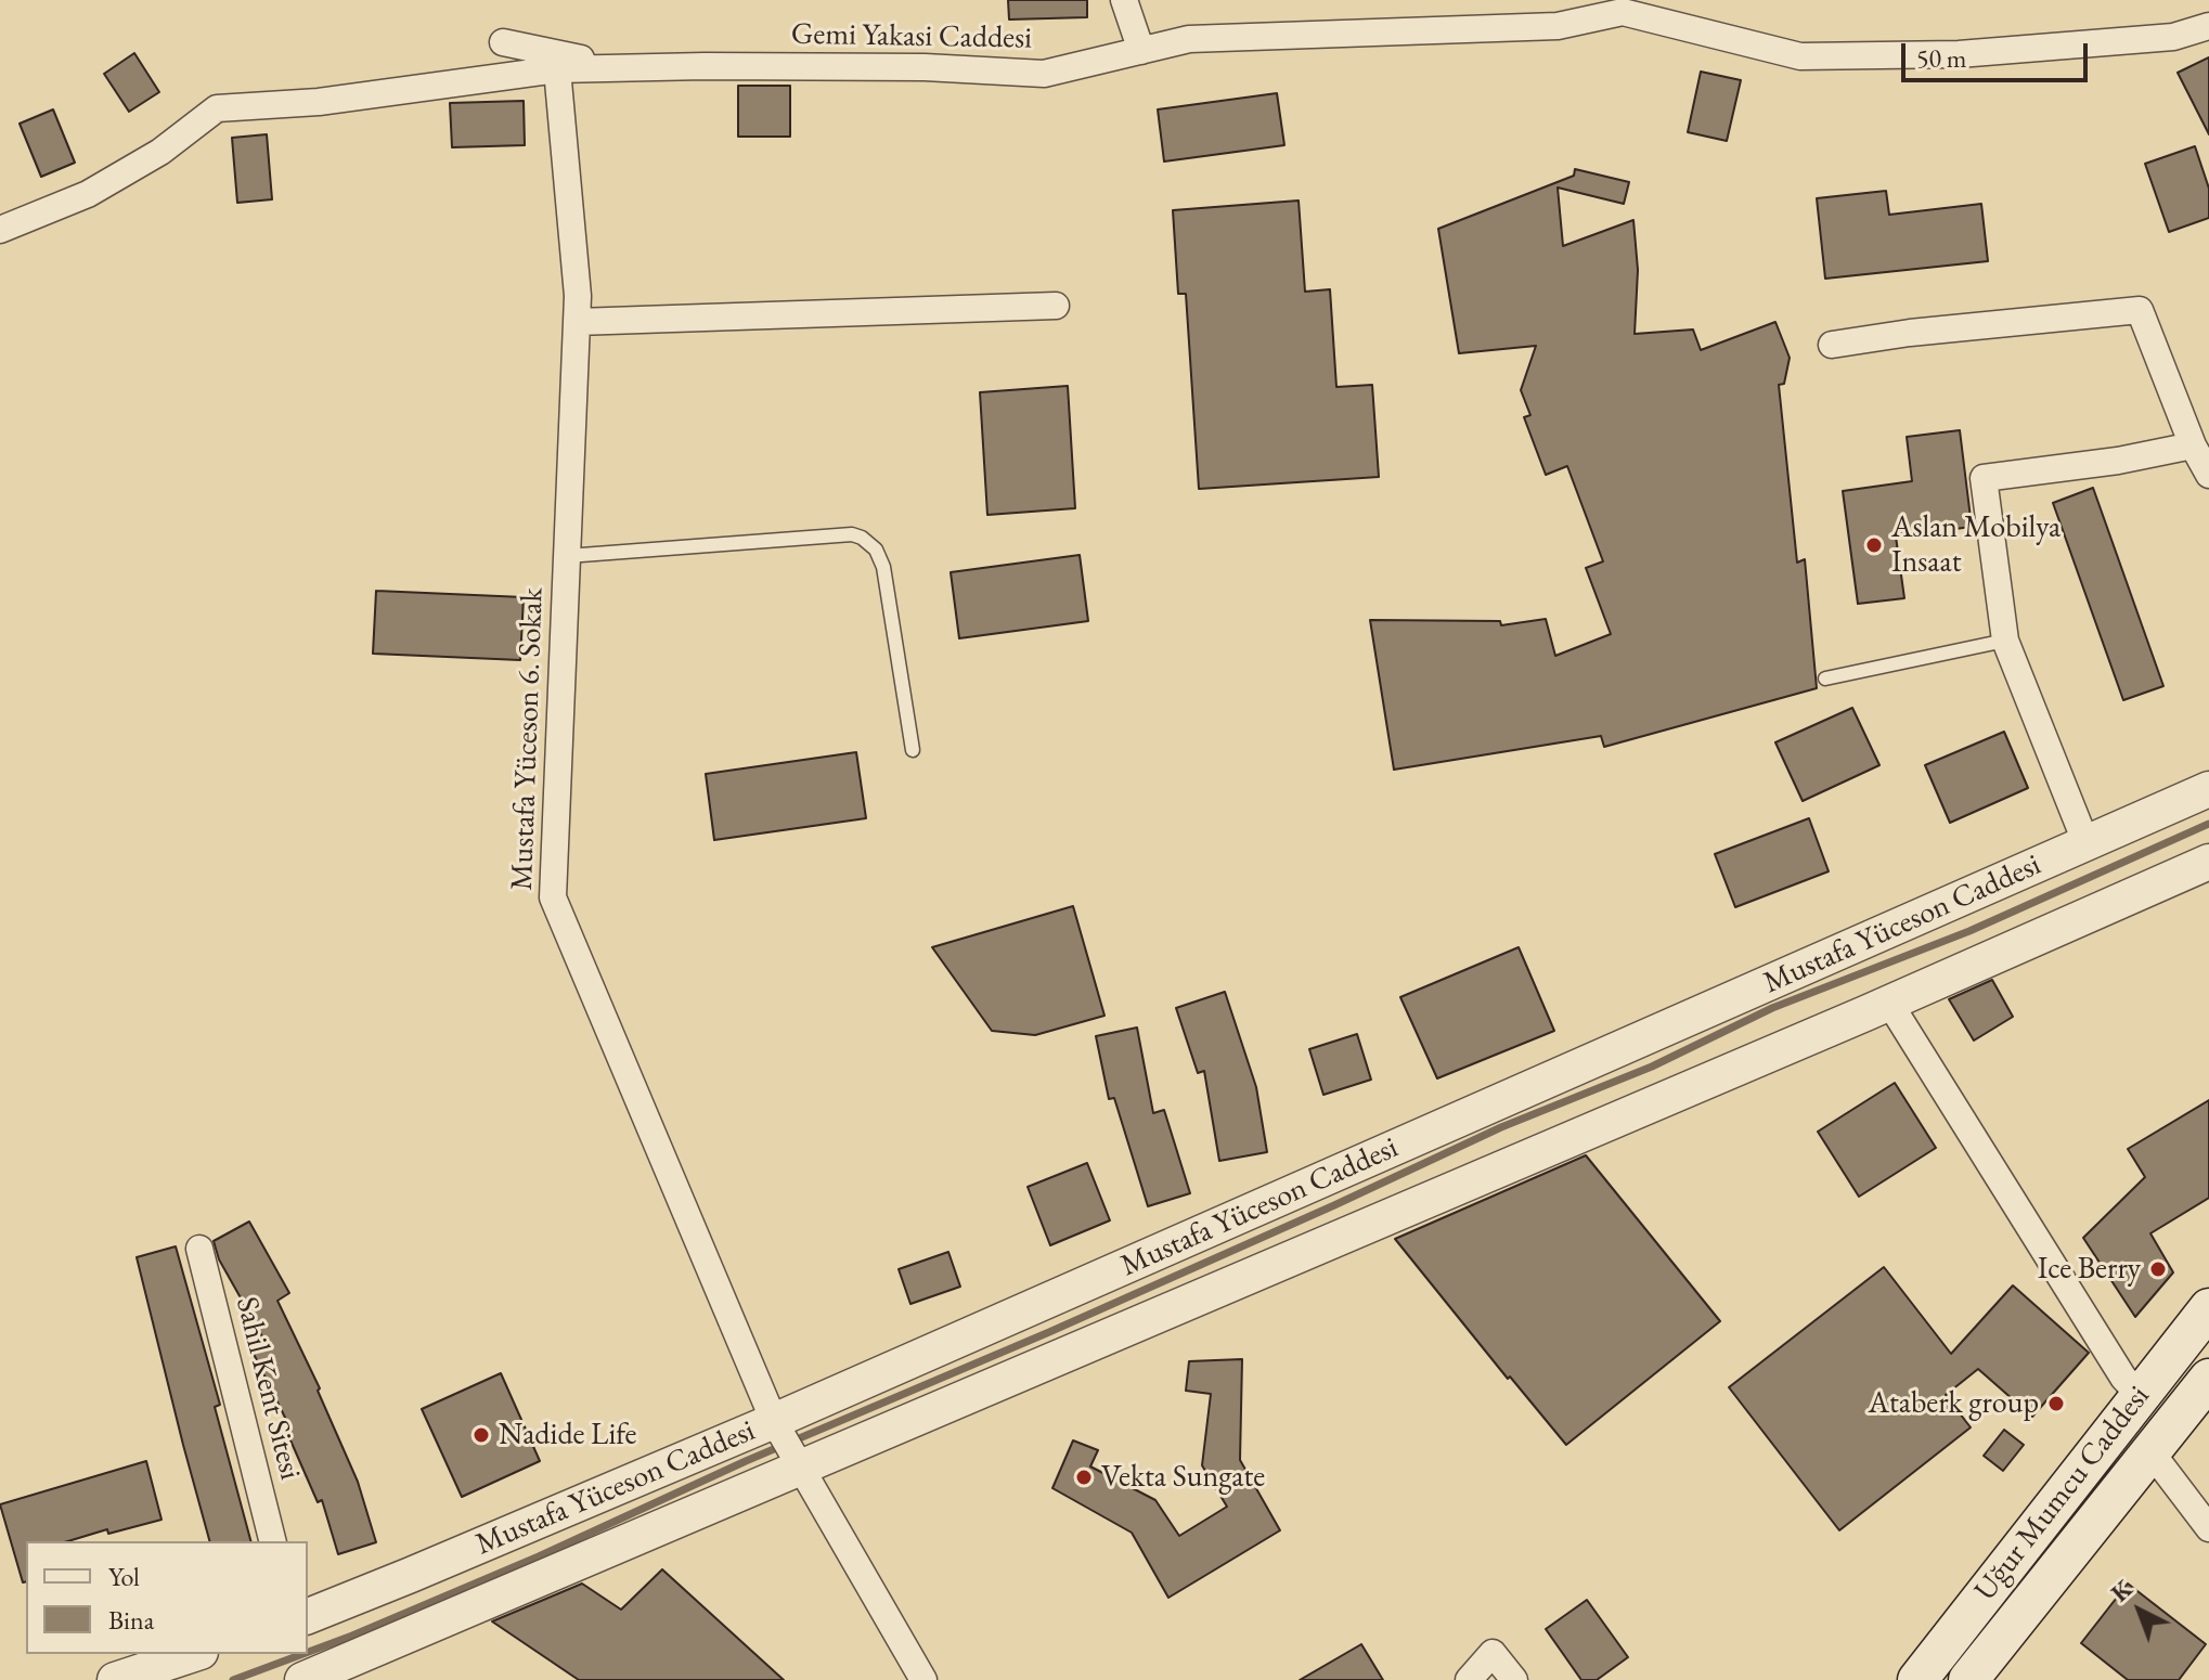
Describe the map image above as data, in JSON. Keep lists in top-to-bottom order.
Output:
{
  "streets": {
    "main road": ["Uğur Mumcu Caddesi"],
    "street": [
      "Gemi Yakasi Caddesi",
      "Mustafa Yüceson 6. Sokak",
      "Mustafa Yüceson Caddesi",
      "Sahil Kent Sitesi"
    ]
  },
  "crossings": [
    ["Gemi Yakasi Caddesi", "Mustafa Yüceson 6. Sokak"],
    ["Mustafa Yüceson 6. Sokak", "Mustafa Yüceson Caddesi"]
  ],
  "places": [
    "Aslan Mobilya Insaat",
    "Ice Berry",
    "Ataberk group",
    "Nadide Life",
    "Vekta Sungate"
  ],
  "legend": ["Yol", "Bina"],
  "scale_bar": "50 m",
  "north": "top left"
}
